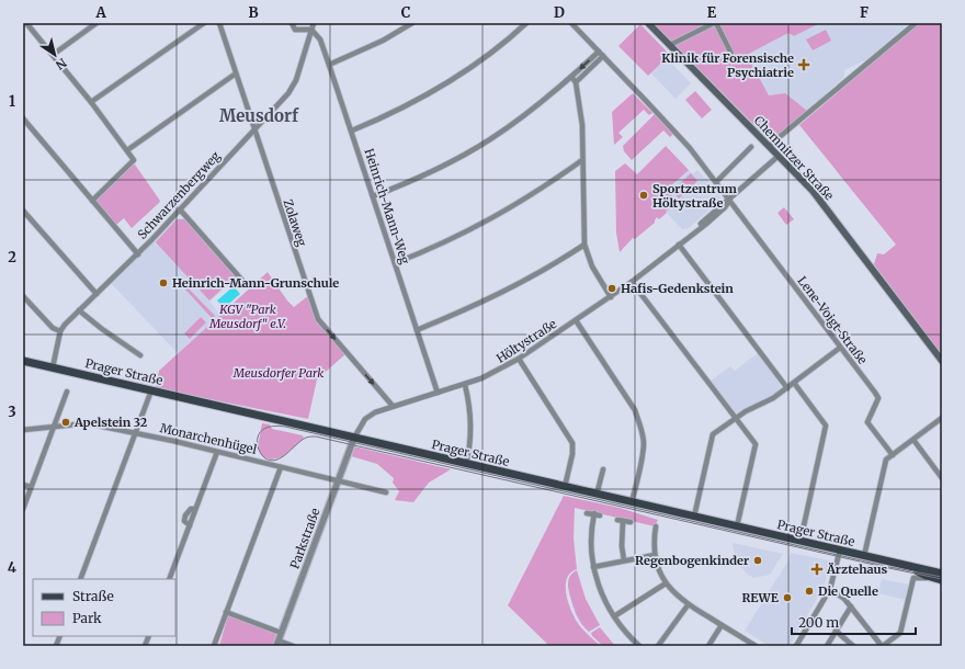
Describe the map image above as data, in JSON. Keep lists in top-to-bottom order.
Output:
{
  "streets": {
    "main road": ["Chemnitzer Straße", "Prager Straße"],
    "street": [
      "Schwarzenbergweg",
      "Heinrich-Mann-Weg",
      "Zolaweg",
      "Lene-Voigt-Straße",
      "Höltystraße",
      "Monarchenhügel",
      "Parkstraße"
    ]
  },
  "crossings": [
    ["Chemnitzer Straße", "Höltystraße"],
    ["Schwarzenbergweg", "Heinrich-Mann-Weg"],
    ["Schwarzenbergweg", "Zolaweg"],
    ["Schwarzenbergweg", "Prager Straße"],
    ["Heinrich-Mann-Weg", "Höltystraße"],
    ["Zolaweg", "Höltystraße"],
    ["Lene-Voigt-Straße", "Höltystraße"],
    ["Höltystraße", "Prager Straße"],
    ["Höltystraße", "Parkstraße"],
    ["Prager Straße", "Parkstraße"],
    ["Monarchenhügel", "Parkstraße"]
  ],
  "one_way": ["Zolaweg"],
  "districts": ["Meusdorf"],
  "parks": ["KGV \"Park Meusdorf\" e.V.", "Meusdorfer Park"],
  "places": {
    "health": ["Klinik für Forensische Psychiatrie", "Ärztehaus"],
    "other": [
      "Sportzentrum Höltystraße",
      "Heinrich-Mann-Grunschule",
      "Hafis-Gedenkstein",
      "Apelstein 32",
      "Regenbogenkinder",
      "Die Quelle",
      "REWE"
    ]
  },
  "legend": ["Straße", "Park"],
  "scale_bar": "200 m",
  "north": "bottom right",
  "grid": {
    "columns": [
      "A",
      "B",
      "C",
      "D",
      "E",
      "F"
    ],
    "rows": [
      "1",
      "2",
      "3",
      "4"
    ]
  }
}
